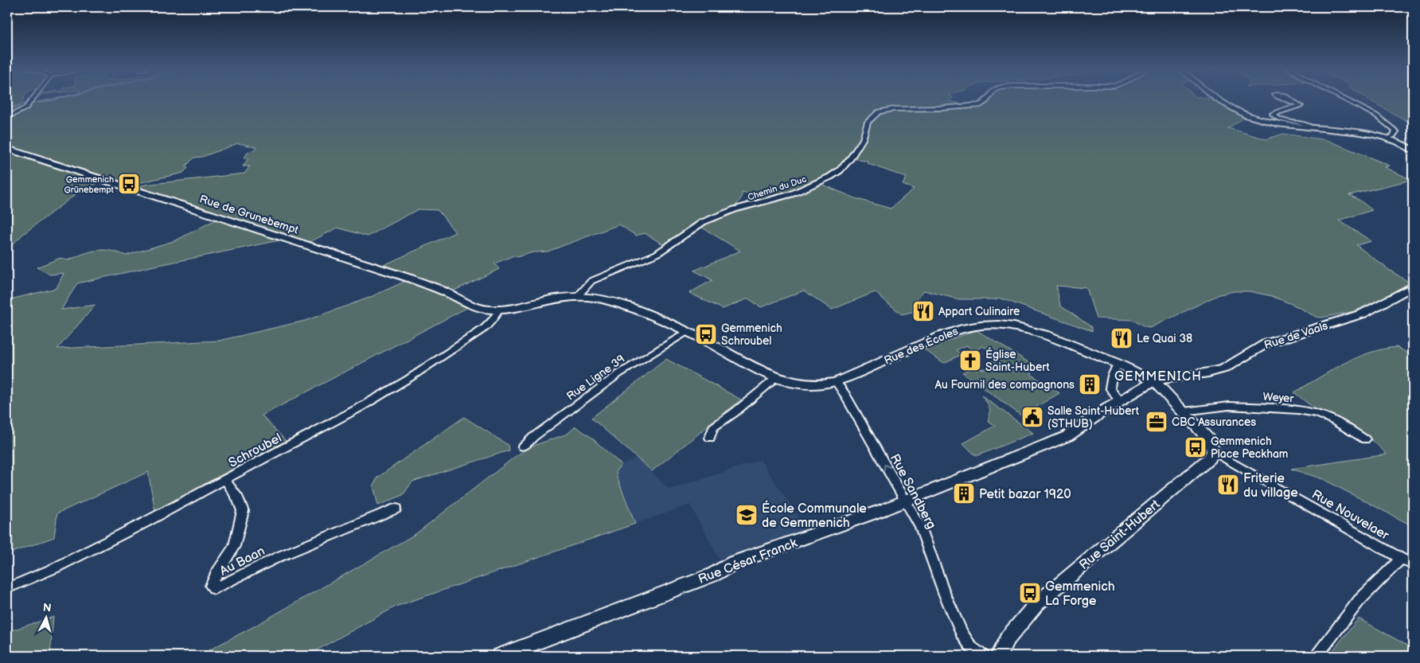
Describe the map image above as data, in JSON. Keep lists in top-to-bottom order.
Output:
{
  "streets": {
    "street": [
      "Chemin du Duc",
      "Rue de Grunebempt",
      "Rue de Vaals",
      "Rue des Écoles",
      "Rue Ligne 39",
      "Weyer",
      "Schroubel",
      "Rue Sandberg",
      "Rue Nouvelaer",
      "Rue Saint-Hubert",
      "Au Baan",
      "Rue César Franck"
    ]
  },
  "crossings": [
    ["Chemin du Duc", "Rue des Écoles"],
    ["Rue de Grunebempt", "Rue des Écoles"],
    ["Rue de Vaals", "Rue des Écoles"],
    ["Rue de Vaals", "Rue César Franck"],
    ["Rue des Écoles", "Rue Ligne 39"],
    ["Rue des Écoles", "Schroubel"],
    ["Rue des Écoles", "Rue Sandberg"],
    ["Rue des Écoles", "Rue César Franck"],
    ["Schroubel", "Au Baan"],
    ["Rue Sandberg", "Rue César Franck"],
    ["Rue Nouvelaer", "Rue Saint-Hubert"]
  ],
  "one_way": ["Rue Sandberg"],
  "districts": ["GEMMENICH"],
  "places": {
    "bus stop": [
      "Gemmenich Grünebempt",
      "Gemmenich Schroubel",
      "Gemmenich Place Peckham",
      "Gemmenich La Forge"
    ],
    "restaurant": ["Appart Culinaire", "Le Quai 38", "Friterie du village"],
    "church": ["Église Saint-Hubert"],
    "building": ["Au Fournil des compagnons", "Petit bazar 1920"],
    "public building": ["Salle Saint-Hubert (STHUB)"],
    "office": ["CBC Assurances"],
    "school or university": ["École Communale de Gemmenich"]
  },
  "north": "top"
}
